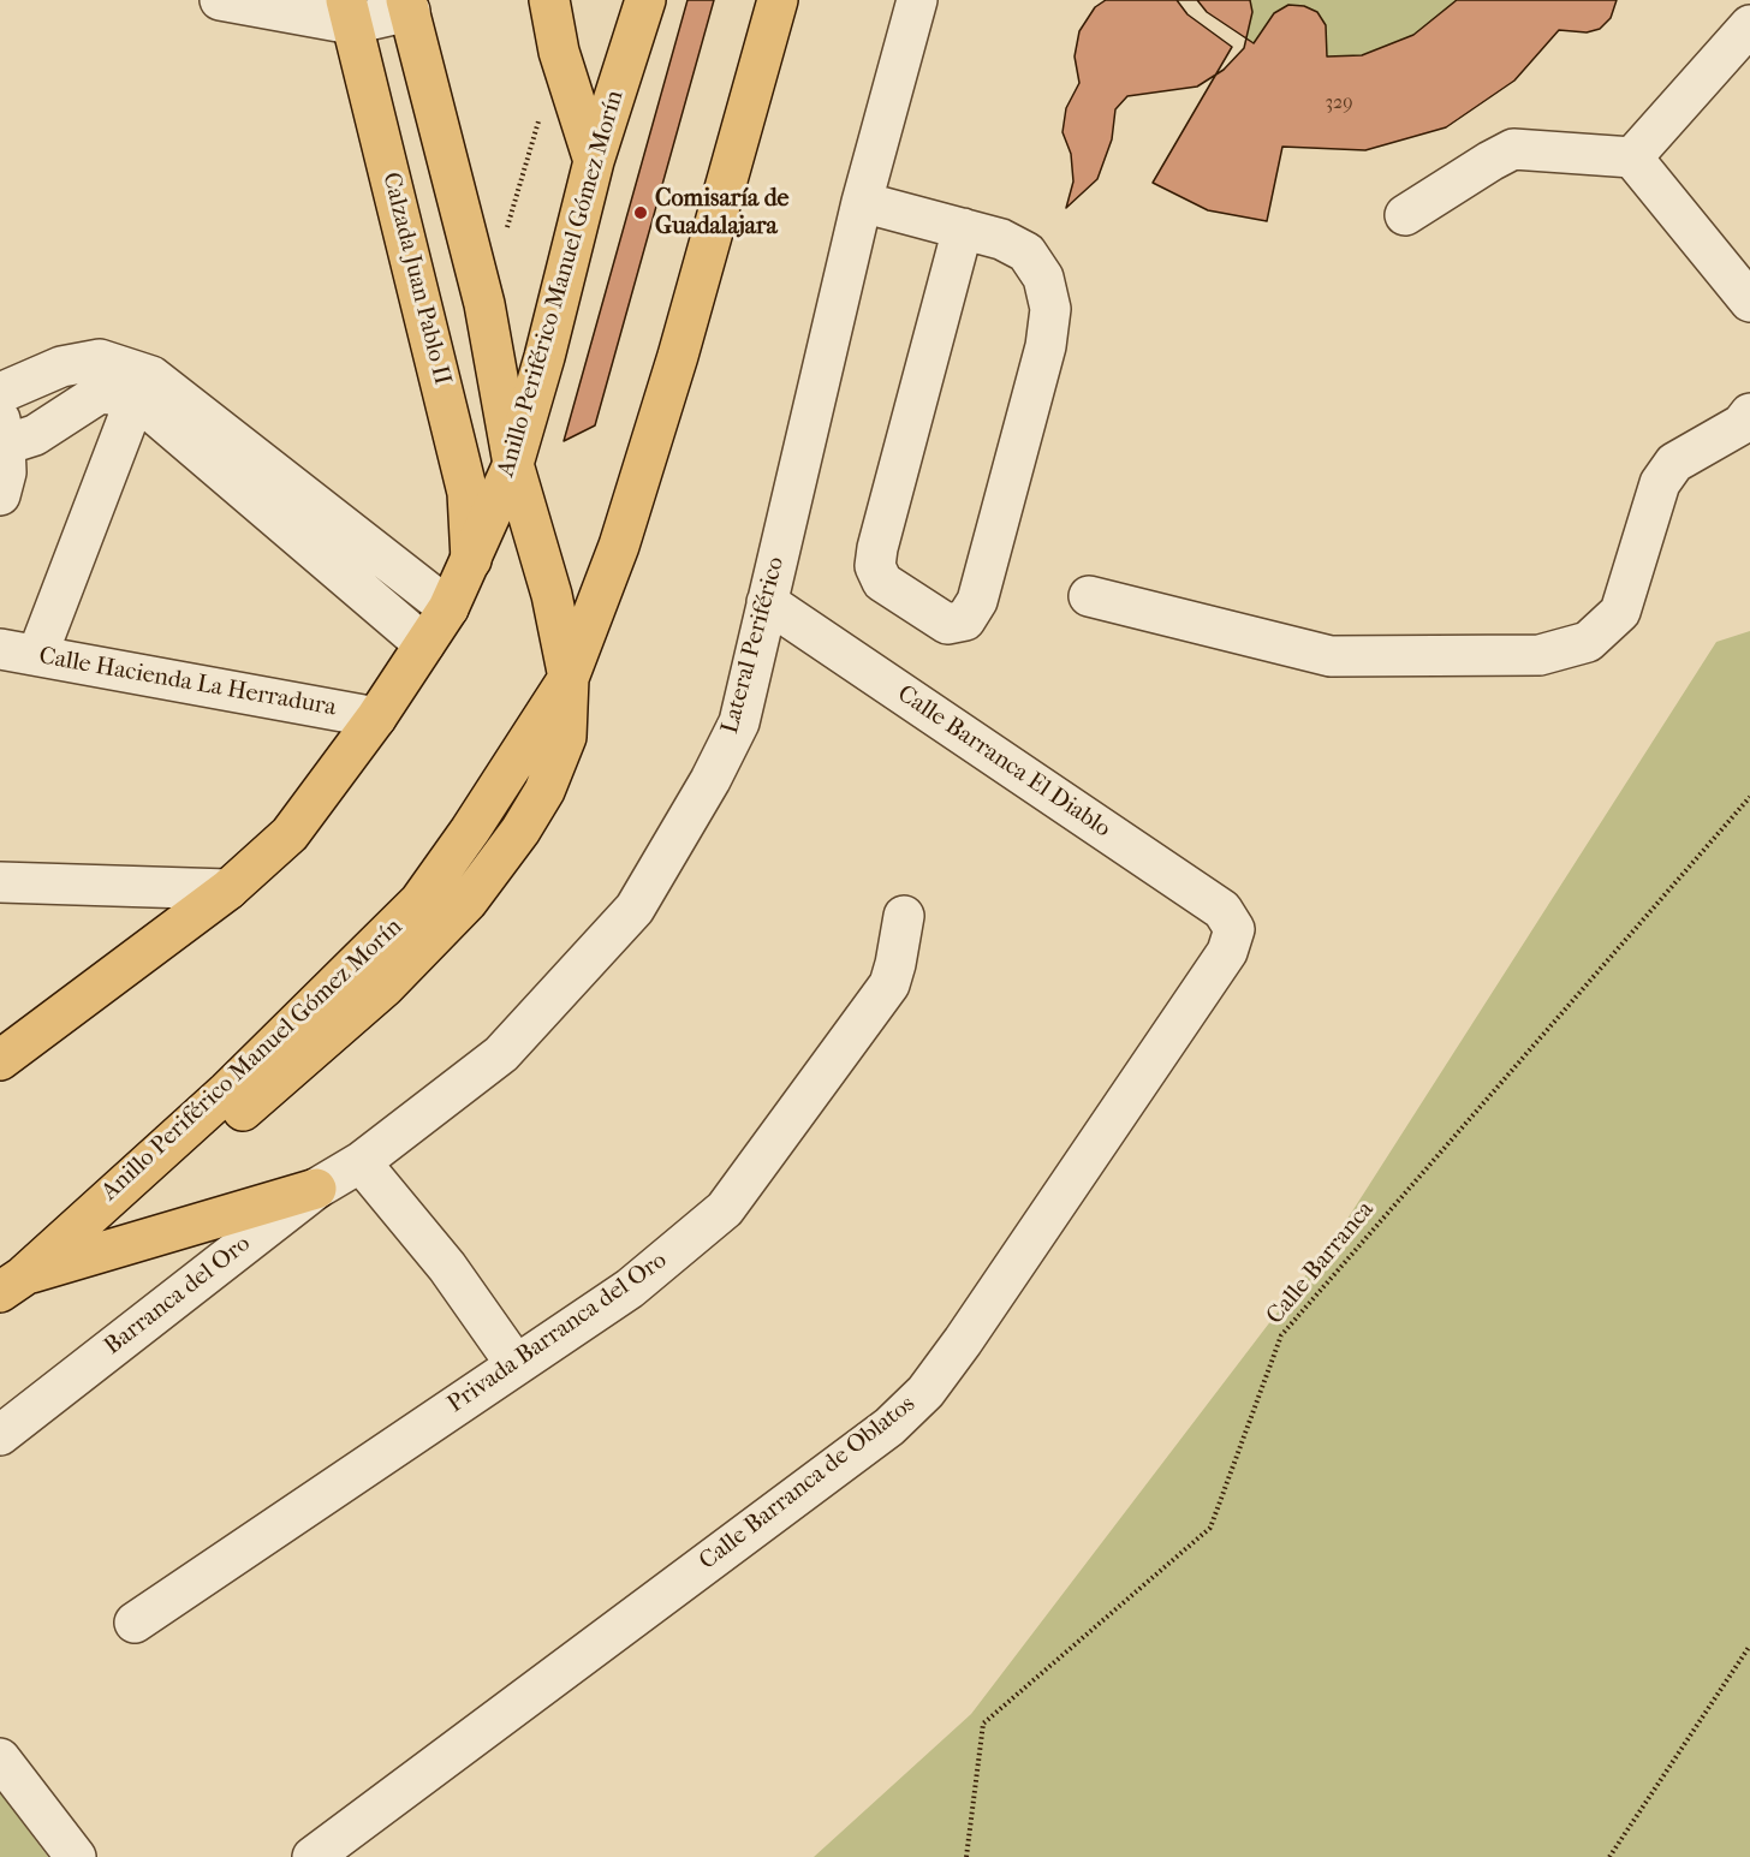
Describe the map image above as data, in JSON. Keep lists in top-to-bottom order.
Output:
{
  "streets": {
    "main road": ["Calzada Juan Pablo II", "Anillo Periférico Manuel Gómez Morín"],
    "street": [
      "Lateral Periférico",
      "Calle Hacienda La Herradura",
      "Calle Barranca El Diablo",
      "Barranca del Oro",
      "Privada Barranca del Oro",
      "Calle Barranca de Oblatos"
    ],
    "path": ["Calle Barranca"]
  },
  "crossings": [
    ["Calzada Juan Pablo II", "Anillo Periférico Manuel Gómez Morín"],
    ["Anillo Periférico Manuel Gómez Morín", "Calle Hacienda La Herradura"],
    ["Lateral Periférico", "Calle Barranca El Diablo"],
    ["Lateral Periférico", "Barranca del Oro"],
    ["Calle Barranca El Diablo", "Calle Barranca de Oblatos"]
  ],
  "places": ["Comisaría de Guadalajara"],
  "house_numbers": ["329"]
}
